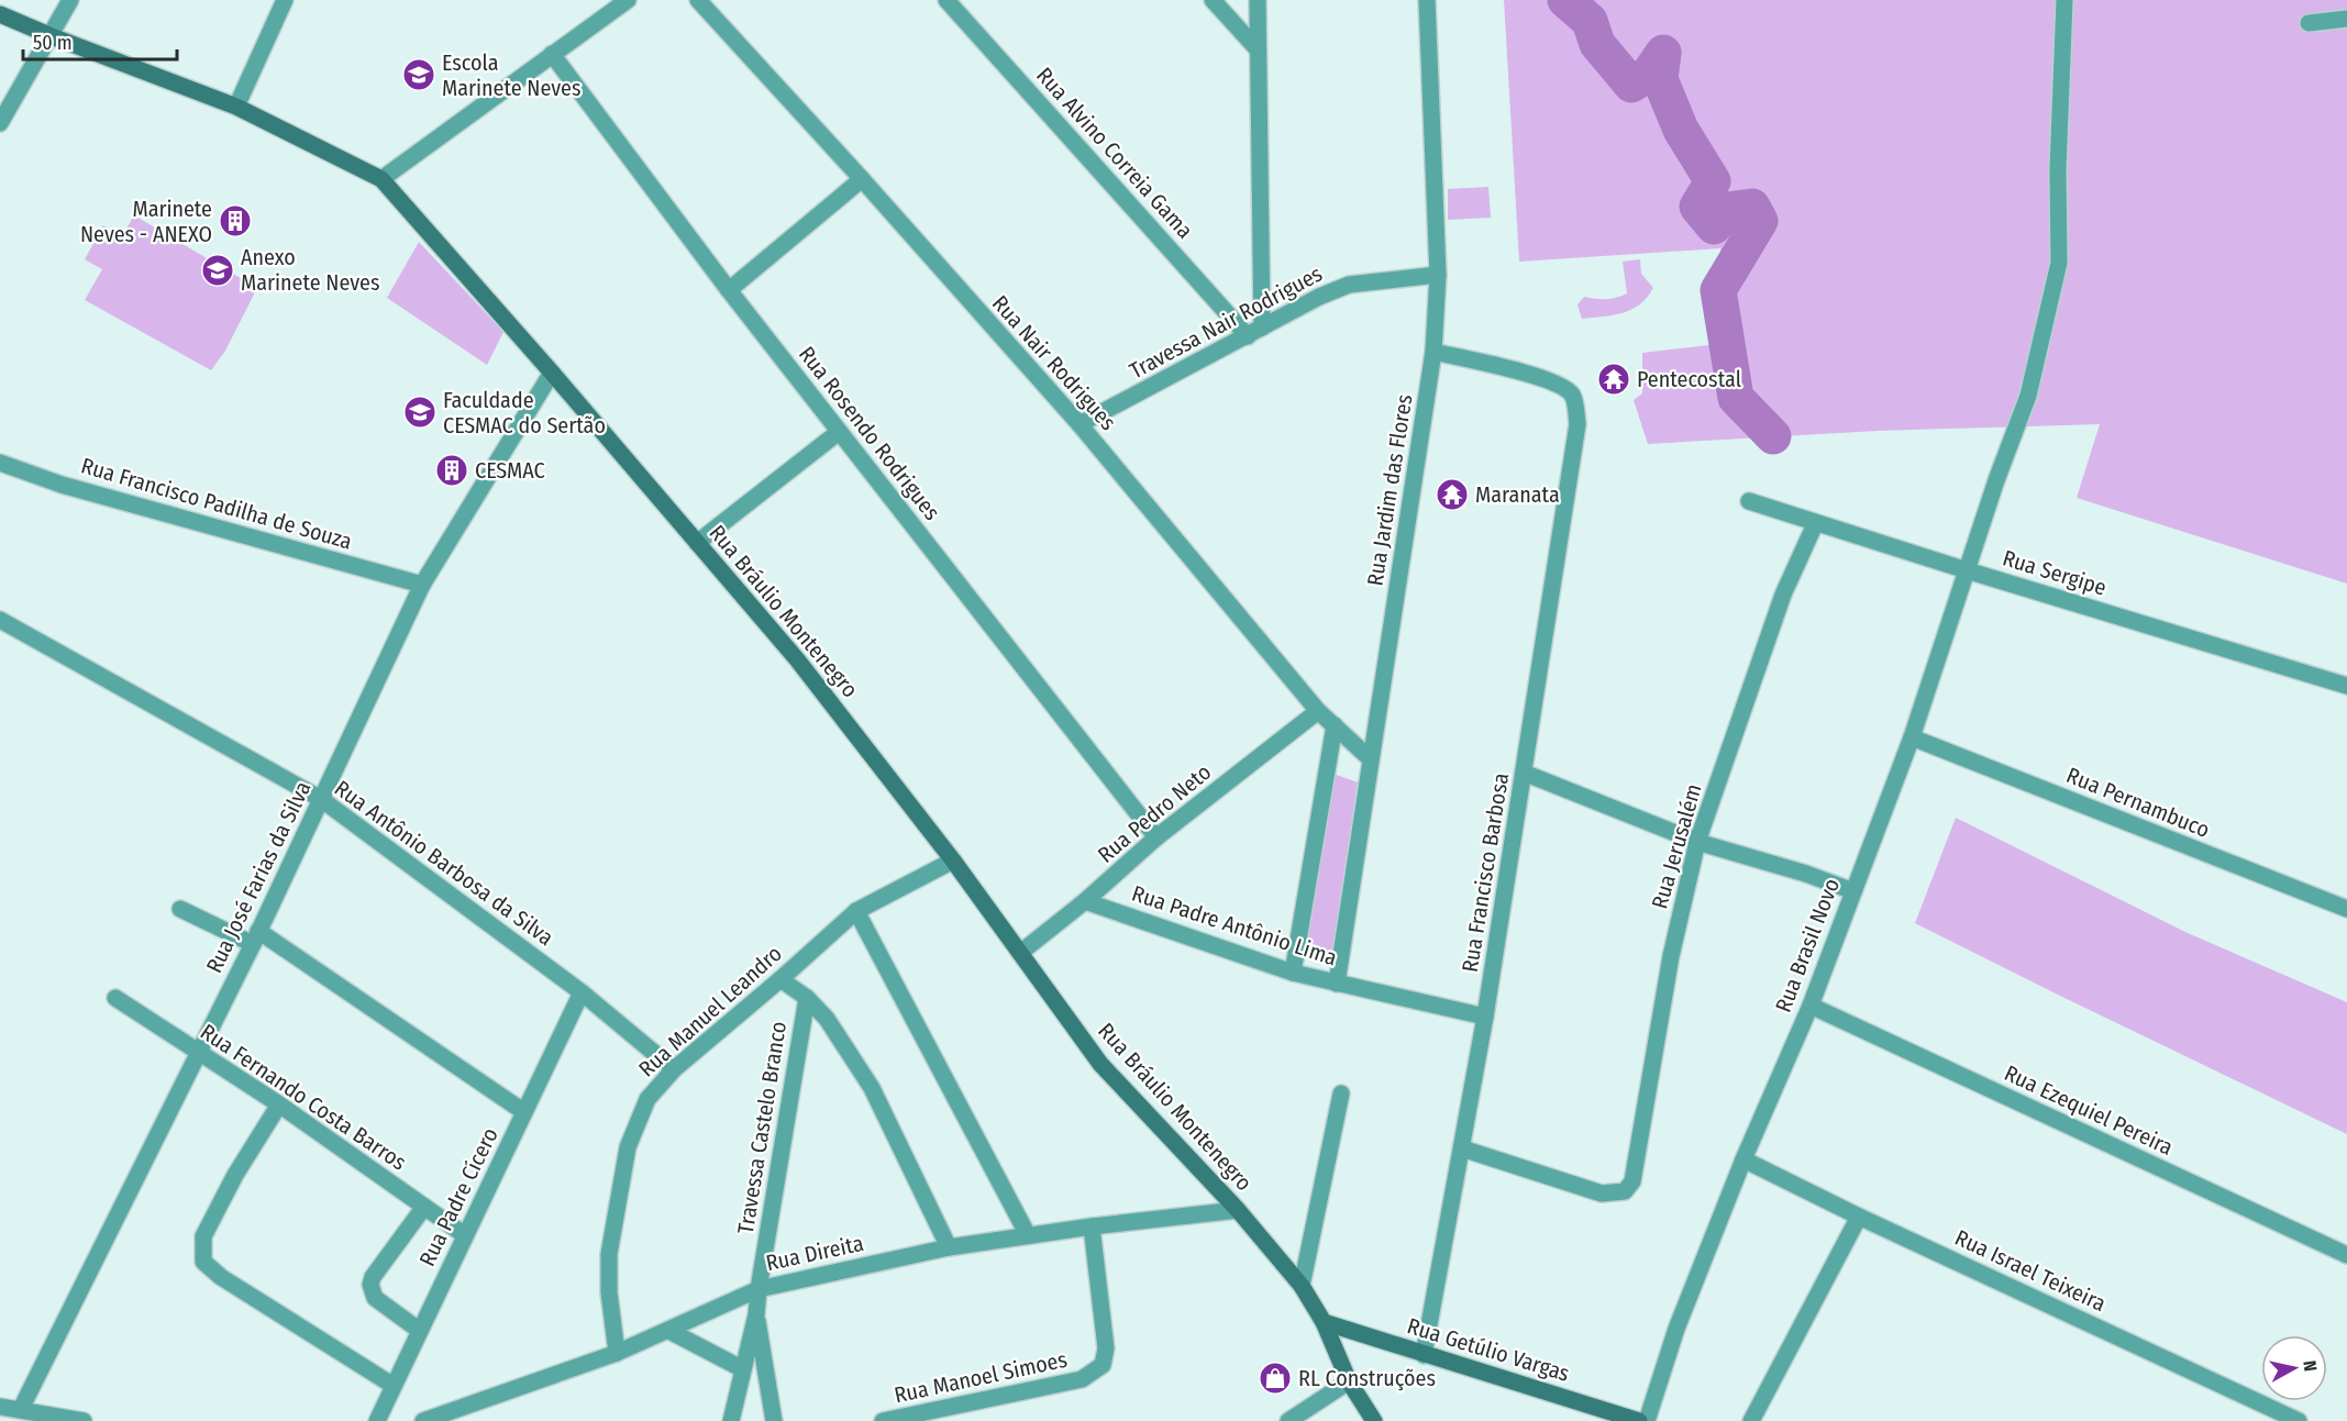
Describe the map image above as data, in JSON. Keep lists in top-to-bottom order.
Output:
{
  "streets": {
    "street": [
      "Rua Alvino Correia Gama",
      "Travessa Nair Rodrigues",
      "Rua Nair Rodrigues",
      "Rua Rosendo Rodrigues",
      "Rua Jardim das Flores",
      "Rua Francisco Padilha de Souza",
      "Rua Sergipe",
      "Rua Bráulio Montenegro",
      "Rua Pernambuco",
      "Rua Pedro Neto",
      "Rua Jerusalém",
      "Rua Antônio Barbosa da Silva",
      "Rua Francisco Barbosa",
      "Rua José Farias da Silva",
      "Rua Padre Antônio Lima",
      "Rua Brasil Novo",
      "Rua Manuel Leandro",
      "Rua Fernando Costa Barros",
      "Rua Ezequiel Pereira",
      "Travessa Castelo Branco",
      "Rua Padre Cícero",
      "Rua Direita",
      "Rua Israel Teixeira",
      "Rua Getúlio Vargas",
      "Rua Manoel Simoes"
    ]
  },
  "crossings": [
    ["Rua Alvino Correia Gama", "Travessa Nair Rodrigues"],
    ["Travessa Nair Rodrigues", "Rua Nair Rodrigues"],
    ["Travessa Nair Rodrigues", "Rua Jardim das Flores"],
    ["Rua Nair Rodrigues", "Rua Jardim das Flores"],
    ["Rua Nair Rodrigues", "Rua Pedro Neto"],
    ["Rua Rosendo Rodrigues", "Rua Pedro Neto"],
    ["Rua Jardim das Flores", "Rua Francisco Barbosa"],
    ["Rua Jardim das Flores", "Rua Padre Antônio Lima"],
    ["Rua Francisco Padilha de Souza", "Rua José Farias da Silva"],
    ["Rua Sergipe", "Rua Jerusalém"],
    ["Rua Sergipe", "Rua Brasil Novo"],
    ["Rua Bráulio Montenegro", "Rua Pedro Neto"],
    ["Rua Bráulio Montenegro", "Rua José Farias da Silva"],
    ["Rua Bráulio Montenegro", "Rua Manuel Leandro"],
    ["Rua Bráulio Montenegro", "Rua Direita"],
    ["Rua Bráulio Montenegro", "Rua Getúlio Vargas"],
    ["Rua Pernambuco", "Rua Brasil Novo"],
    ["Rua Pedro Neto", "Rua Padre Antônio Lima"],
    ["Rua Jerusalém", "Rua Francisco Barbosa"],
    ["Rua Antônio Barbosa da Silva", "Rua José Farias da Silva"],
    ["Rua Antônio Barbosa da Silva", "Rua Manuel Leandro"],
    ["Rua Antônio Barbosa da Silva", "Rua Padre Cícero"],
    ["Rua Francisco Barbosa", "Rua Padre Antônio Lima"],
    ["Rua Francisco Barbosa", "Rua Getúlio Vargas"],
    ["Rua José Farias da Silva", "Rua Fernando Costa Barros"],
    ["Rua Brasil Novo", "Rua Ezequiel Pereira"],
    ["Rua Brasil Novo", "Rua Israel Teixeira"],
    ["Rua Manuel Leandro", "Rua Direita"],
    ["Rua Fernando Costa Barros", "Rua Padre Cícero"],
    ["Travessa Castelo Branco", "Rua Direita"],
    ["Rua Direita", "Rua Manoel Simoes"]
  ],
  "places": {
    "school or university": ["Escola Marinete Neves", "Anexo Marinete Neves", "Faculdade CESMAC do Sertão"],
    "building": ["Marinete Neves - ANEXO", "CESMAC"],
    "temple": ["Pentecostal", "Maranata"],
    "shop": ["RL Construções"]
  },
  "scale_bar": "50 m",
  "north": "right"
}
